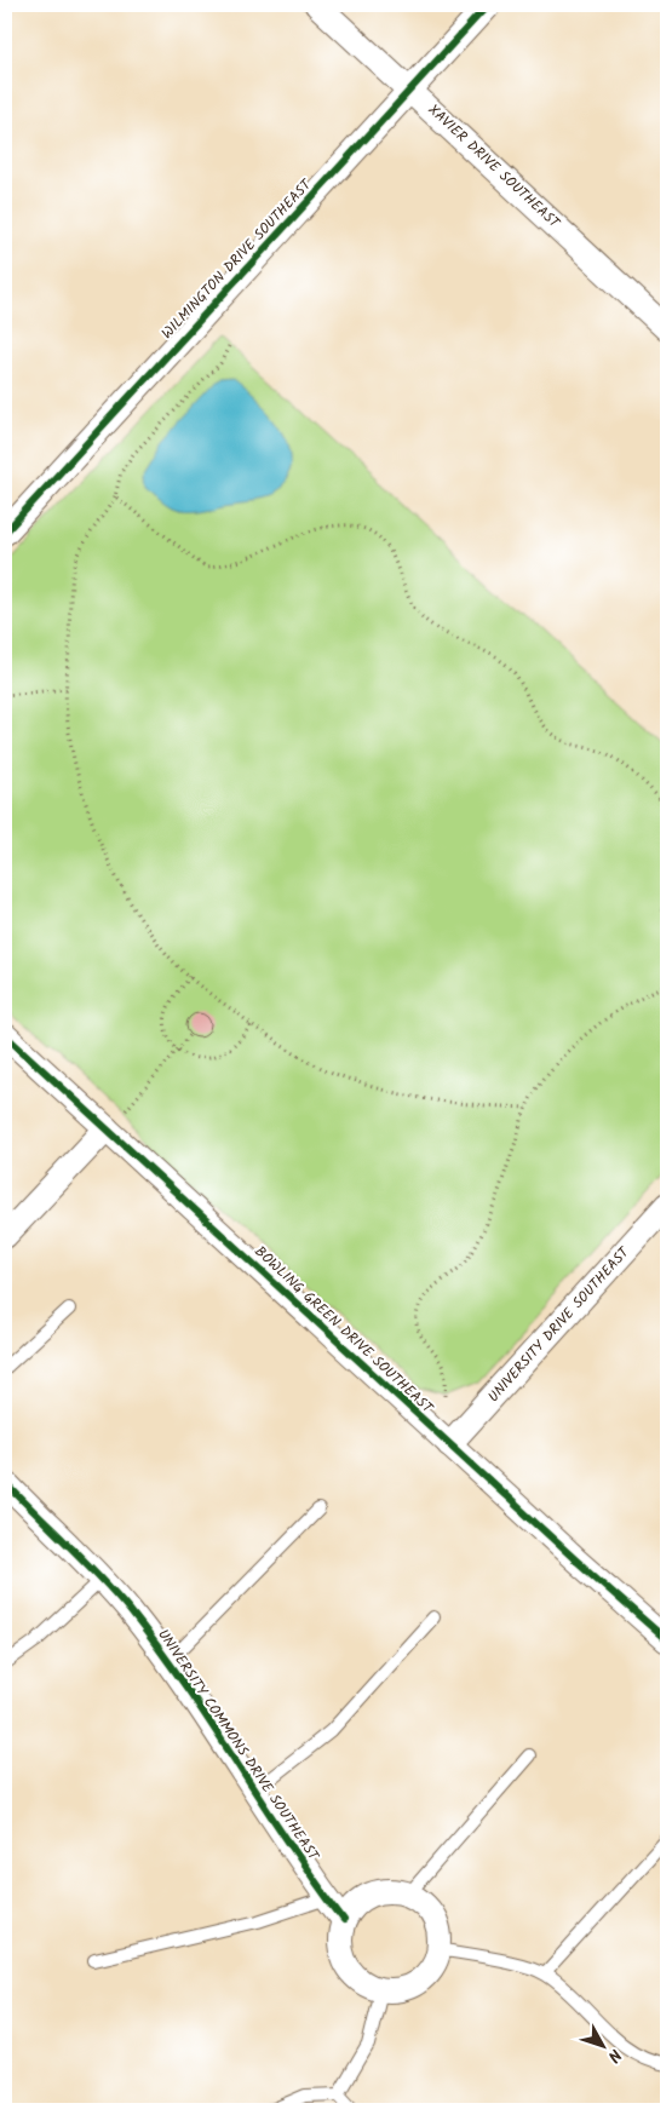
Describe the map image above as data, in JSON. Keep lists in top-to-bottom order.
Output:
{
  "streets": {
    "street": [
      "XAVIER DRIVE SOUTHEAST",
      "WILMINGTON DRIVE SOUTHEAST",
      "UNIVERSITY DRIVE SOUTHEAST",
      "BOWLING GREEN DRIVE SOUTHEAST",
      "UNIVERSITY COMMONS DRIVE SOUTHEAST"
    ]
  },
  "crossings": [
    ["XAVIER DRIVE SOUTHEAST", "WILMINGTON DRIVE SOUTHEAST"],
    ["UNIVERSITY DRIVE SOUTHEAST", "BOWLING GREEN DRIVE SOUTHEAST"]
  ],
  "north": "bottom right"
}
